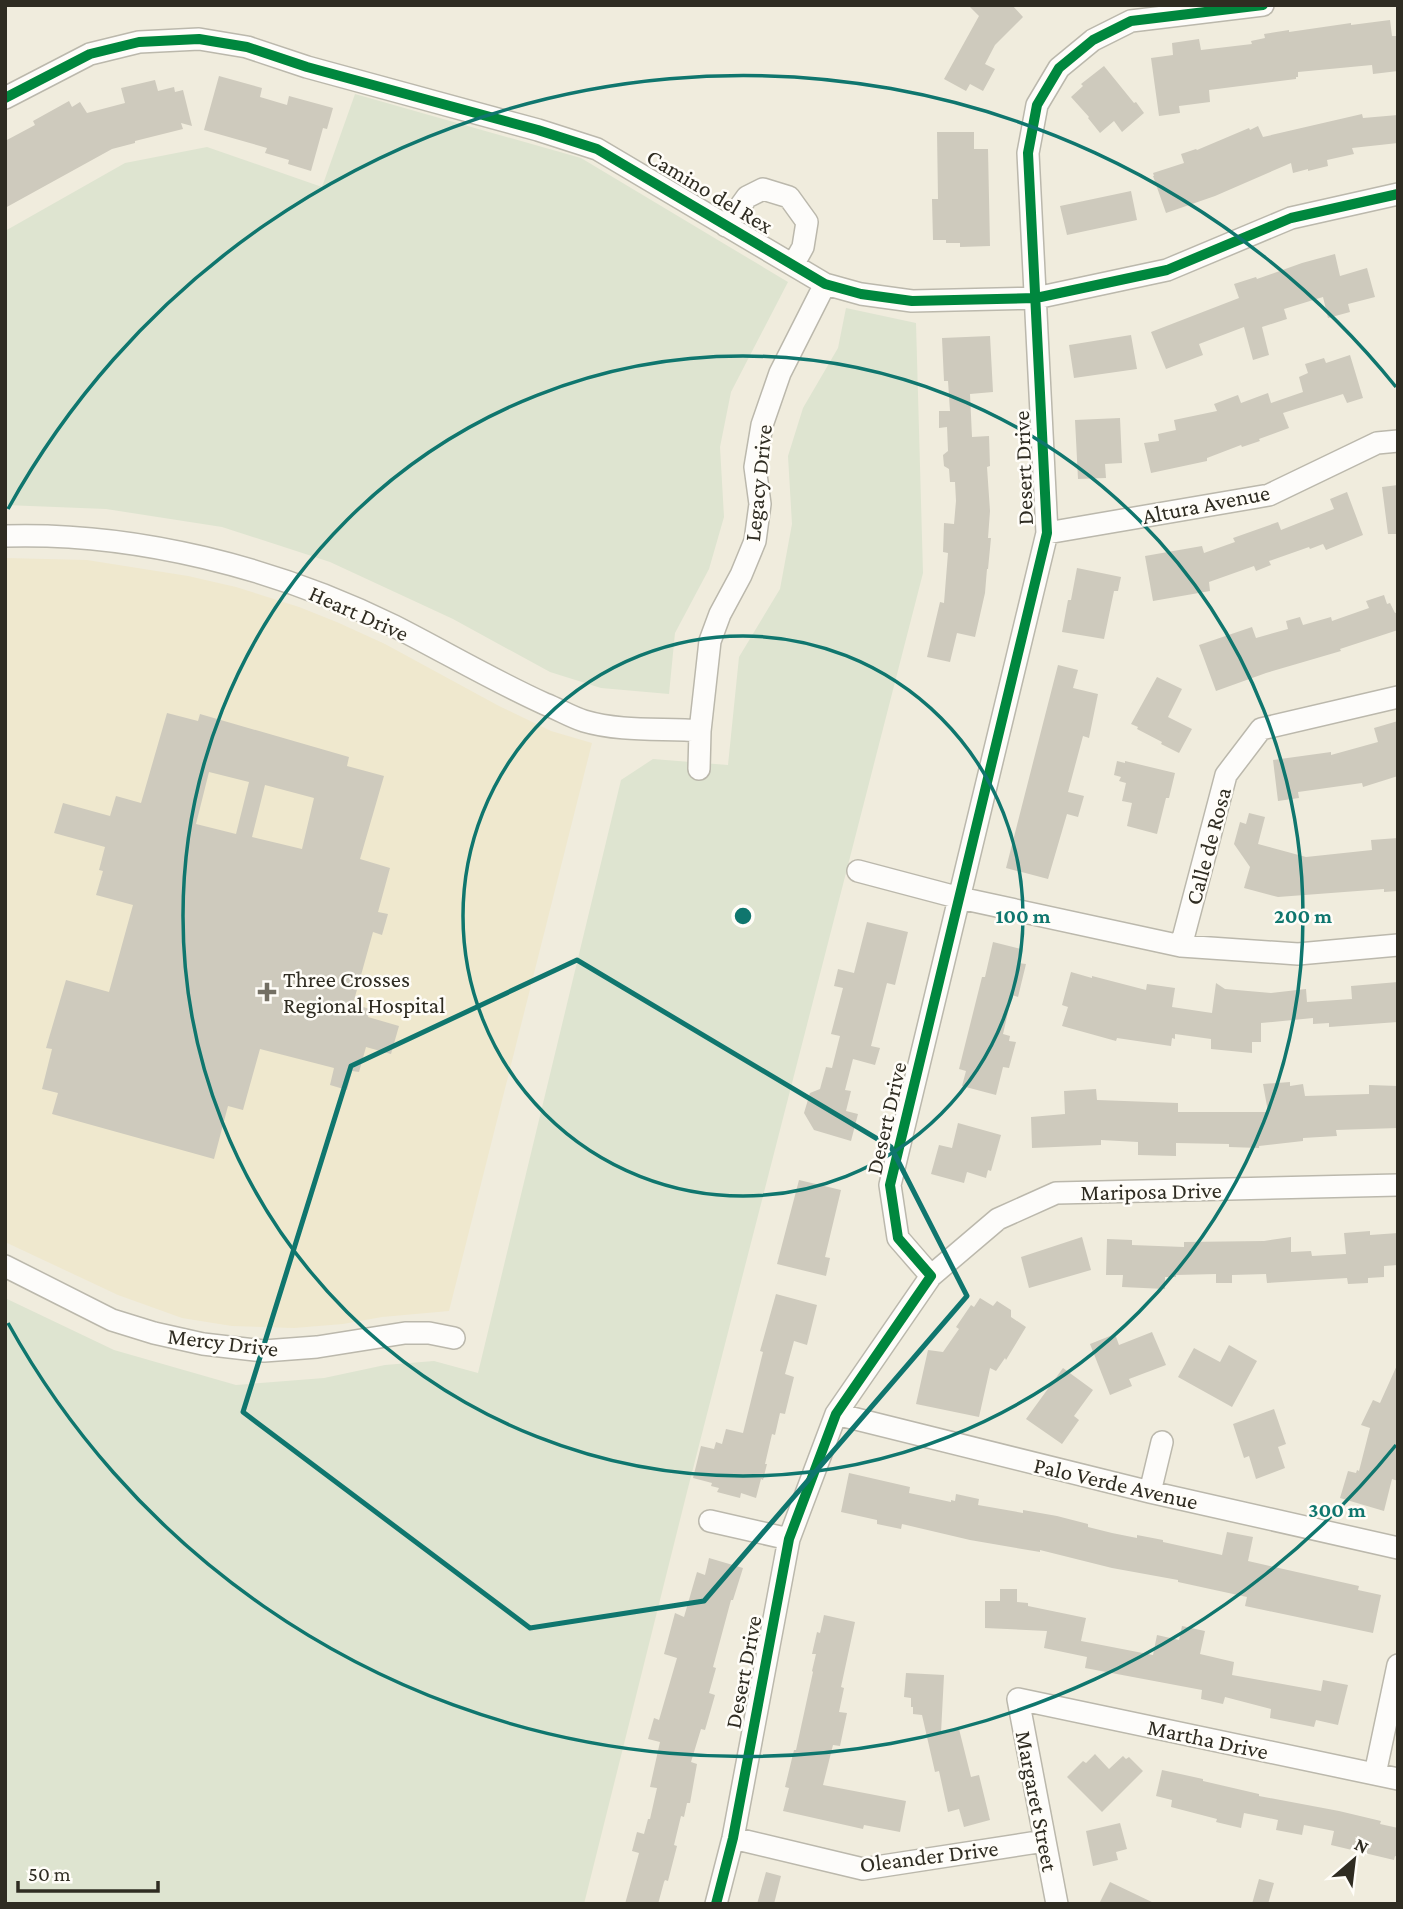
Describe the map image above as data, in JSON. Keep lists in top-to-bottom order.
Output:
{
  "streets": {
    "street": [
      "Camino del Rex",
      "Desert Drive",
      "Legacy Drive",
      "Altura Avenue",
      "Heart Drive",
      "Calle de Rosa",
      "Mariposa Drive",
      "Mercy Drive",
      "Palo Verde Avenue",
      "Martha Drive",
      "Margaret Street",
      "Oleander Drive"
    ]
  },
  "crossings": [
    ["Camino del Rex", "Desert Drive"],
    ["Camino del Rex", "Legacy Drive"],
    ["Desert Drive", "Altura Avenue"],
    ["Desert Drive", "Mariposa Drive"],
    ["Desert Drive", "Palo Verde Avenue"],
    ["Desert Drive", "Oleander Drive"],
    ["Legacy Drive", "Heart Drive"],
    ["Martha Drive", "Margaret Street"],
    ["Margaret Street", "Oleander Drive"]
  ],
  "places": {
    "health": ["Three Crosses Regional Hospital"]
  },
  "scale_bar": "50 m",
  "north": "top right",
  "rings": ["100 m", "200 m", "300 m"]
}
